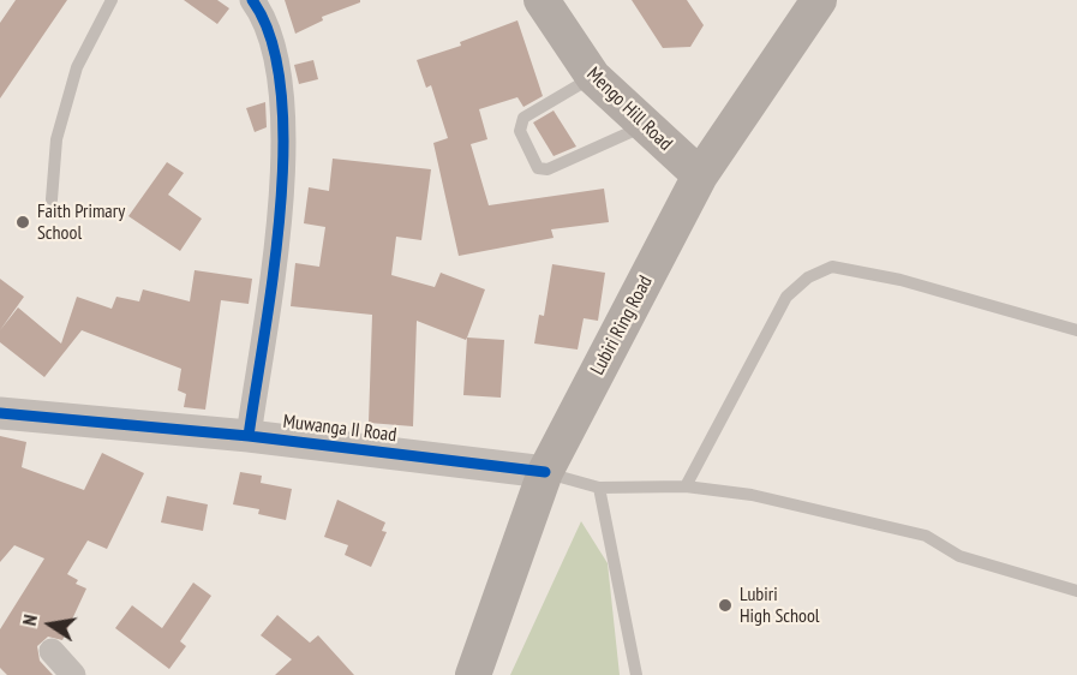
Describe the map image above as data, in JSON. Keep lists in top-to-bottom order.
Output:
{
  "streets": {
    "main road": ["Mengo Hill Road", "Lubiri Ring Road"],
    "street": ["Muwanga II Road"]
  },
  "crossings": [
    ["Mengo Hill Road", "Lubiri Ring Road"],
    ["Lubiri Ring Road", "Muwanga II Road"]
  ],
  "places": ["Faith Primary School", "Lubiri High School"],
  "north": "left"
}
